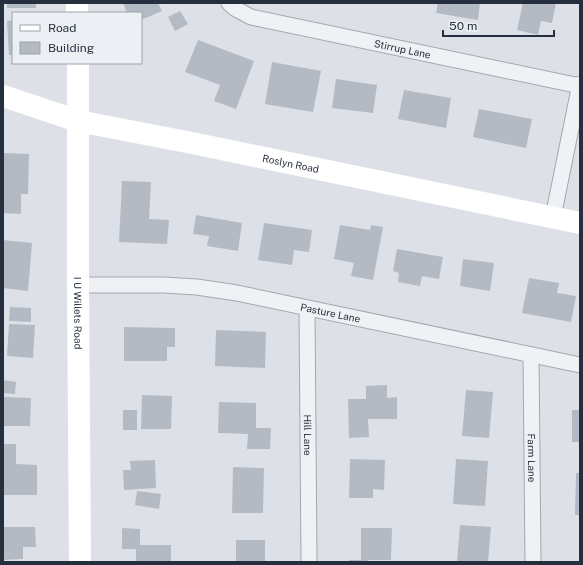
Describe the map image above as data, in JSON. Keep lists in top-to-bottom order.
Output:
{
  "streets": {
    "main road": ["Roslyn Road", "I U Willets Road"],
    "street": [
      "Stirrup Lane",
      "Pasture Lane",
      "Hill Lane",
      "Farm Lane"
    ]
  },
  "crossings": [
    ["Roslyn Road", "I U Willets Road"],
    ["I U Willets Road", "Pasture Lane"],
    ["Pasture Lane", "Hill Lane"],
    ["Pasture Lane", "Farm Lane"]
  ],
  "legend": ["Road", "Building"],
  "scale_bar": "50 m"
}
